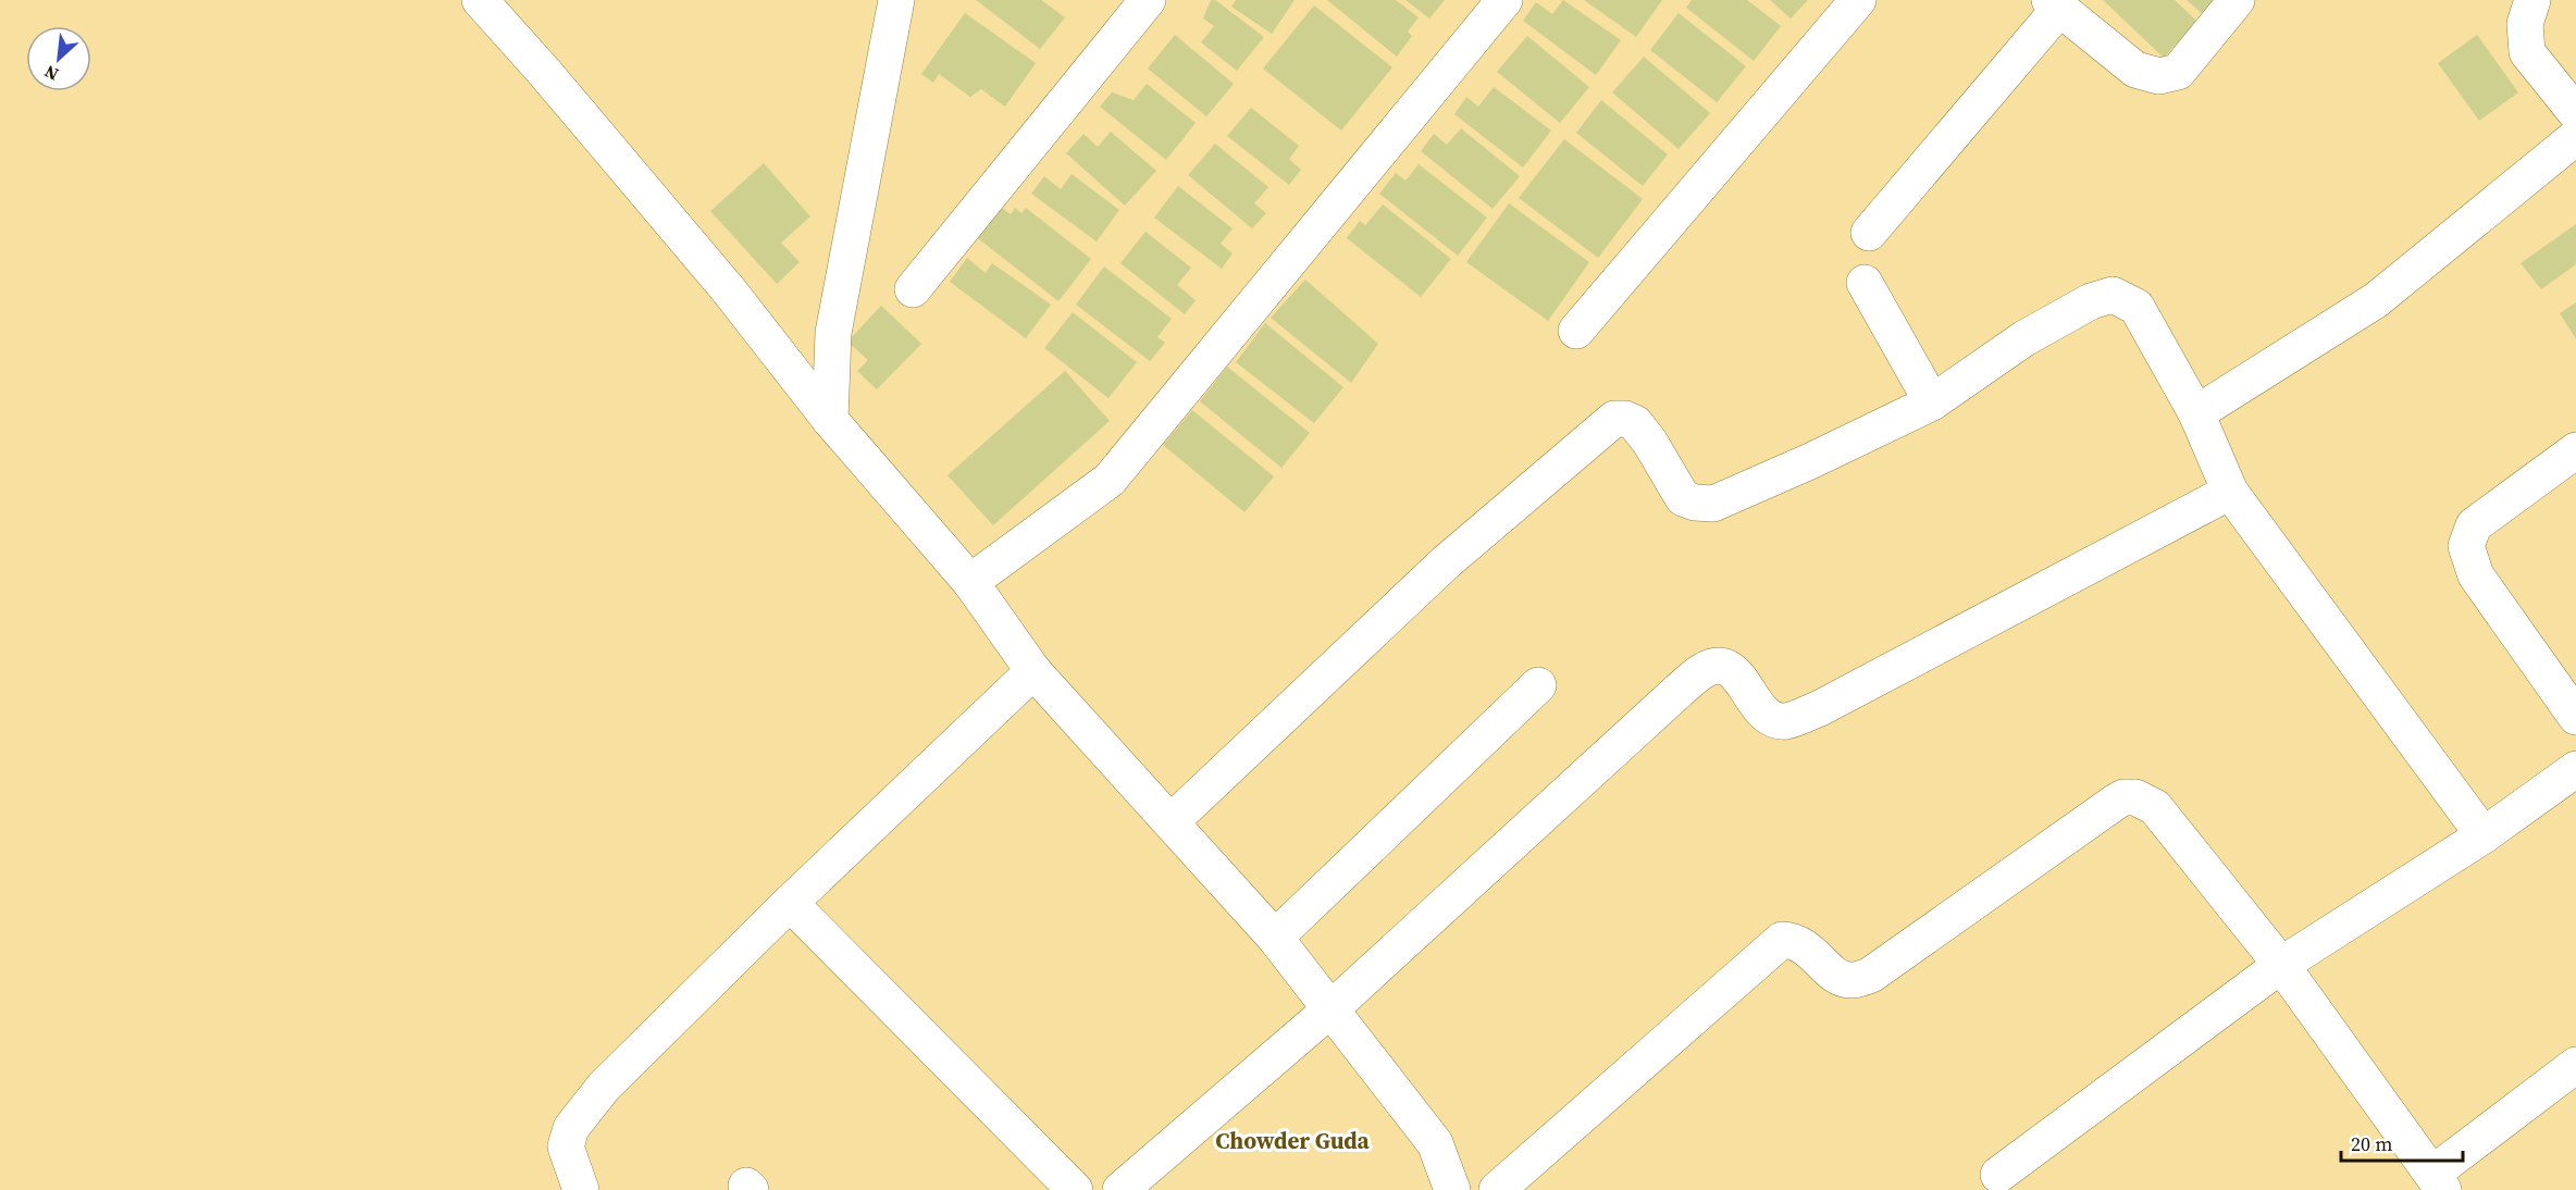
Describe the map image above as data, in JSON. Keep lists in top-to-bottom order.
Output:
{
  "districts": ["Chowder Guda"],
  "scale_bar": "20 m",
  "north": "bottom left"
}
